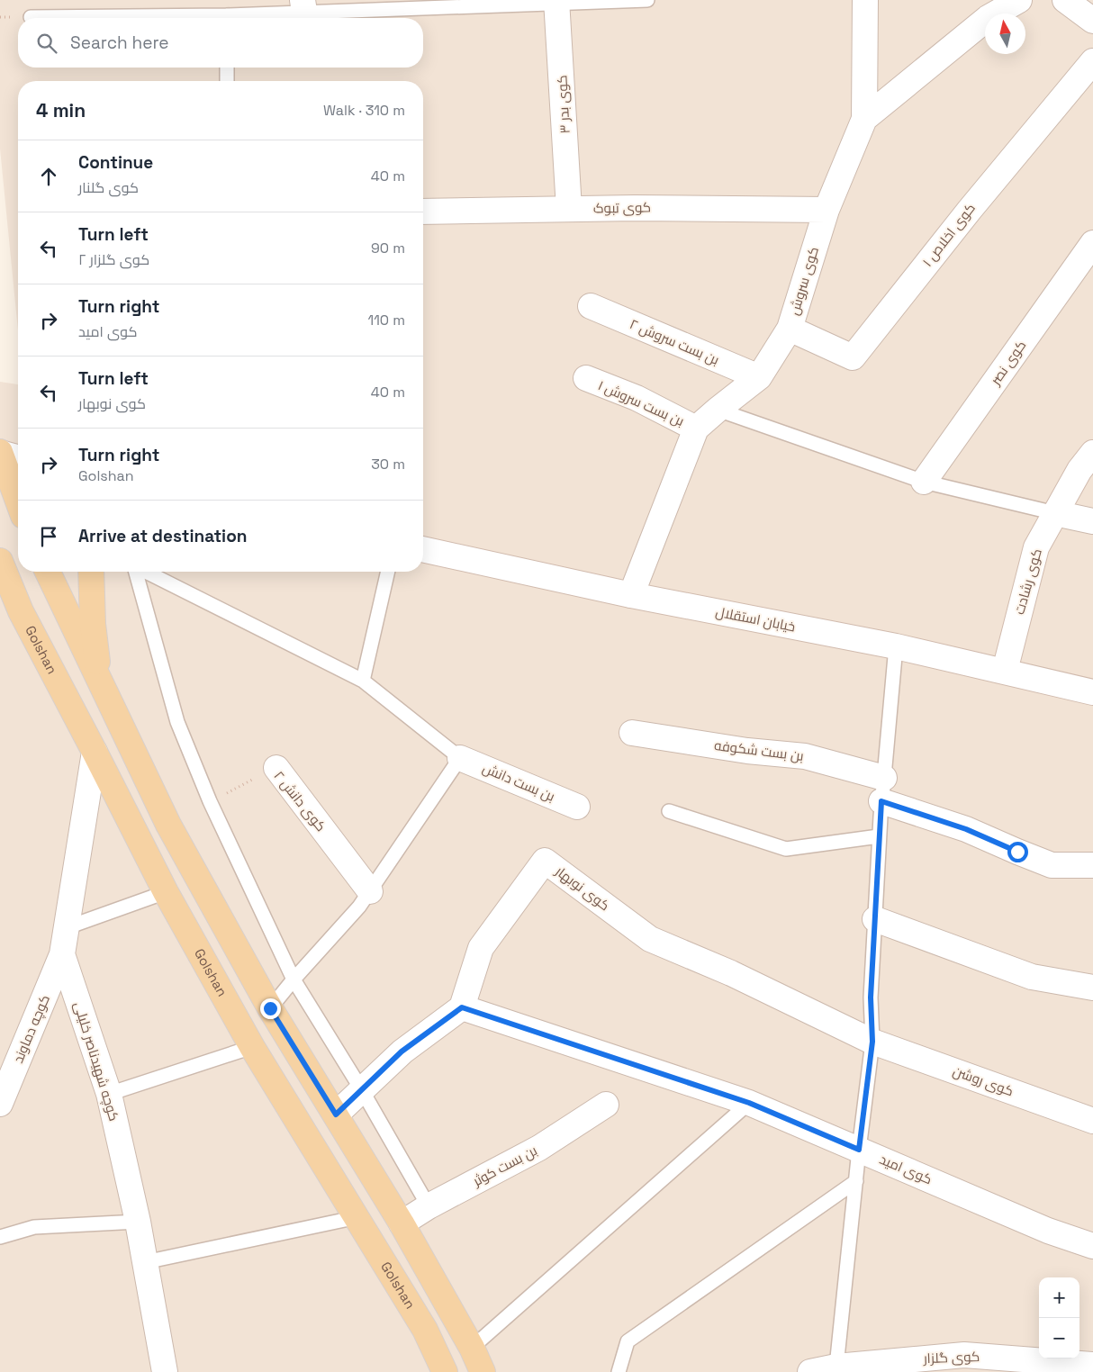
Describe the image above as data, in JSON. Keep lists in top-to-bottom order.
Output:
{
  "streets": {
    "main road": ["Golshan"],
    "street": [
      "کوی بدر ۳",
      "کوی تبوک",
      "کوی اخلاص ۱",
      "کوی سروش",
      "بن بست سروش ۲",
      "کوی نصر",
      "بن بست سروش ۱",
      "کوی رشادت",
      "خیابان استقلال",
      "بن بست شکوفه",
      "بن بست دانش",
      "کوی دانش ۲",
      "کوی نوبهار",
      "کوچه دماوند",
      "کوچه شهیدناصر خلیلی",
      "کوی روشن",
      "بن بست کوثر",
      "کوی امید",
      "کوی گلزار"
    ]
  },
  "crossings": [
    ["کوی بدر ۳", "کوی تبوک"],
    ["کوی تبوک", "کوی سروش"],
    ["کوی اخلاص ۱", "کوی سروش"],
    ["کوی سروش", "بن بست سروش ۲"],
    ["کوی سروش", "بن بست سروش ۱"],
    ["کوی سروش", "خیابان استقلال"],
    ["کوی رشادت", "خیابان استقلال"],
    ["Golshan", "کوچه شهیدناصر خلیلی"],
    ["کوی نوبهار", "کوی روشن"],
    ["کوی نوبهار", "کوی امید"],
    ["کوچه دماوند", "کوچه شهیدناصر خلیلی"]
  ],
  "north": "top",
  "page": {
    "search": "Search here",
    "heading": ["4 min", "Walk · 310 m"],
    "list": [
      ["Continue", "کوی گلنار", "40 m"],
      ["Turn left", "کوی گلزار ۲", "90 m"],
      ["Turn right", "کوی امید", "110 m"],
      ["Turn left", "کوی نوبهار", "40 m"],
      ["Turn right", "Golshan", "30 m"],
      "Arrive at destination"
    ],
    "map_buttons": ["+", "−"]
  }
}
